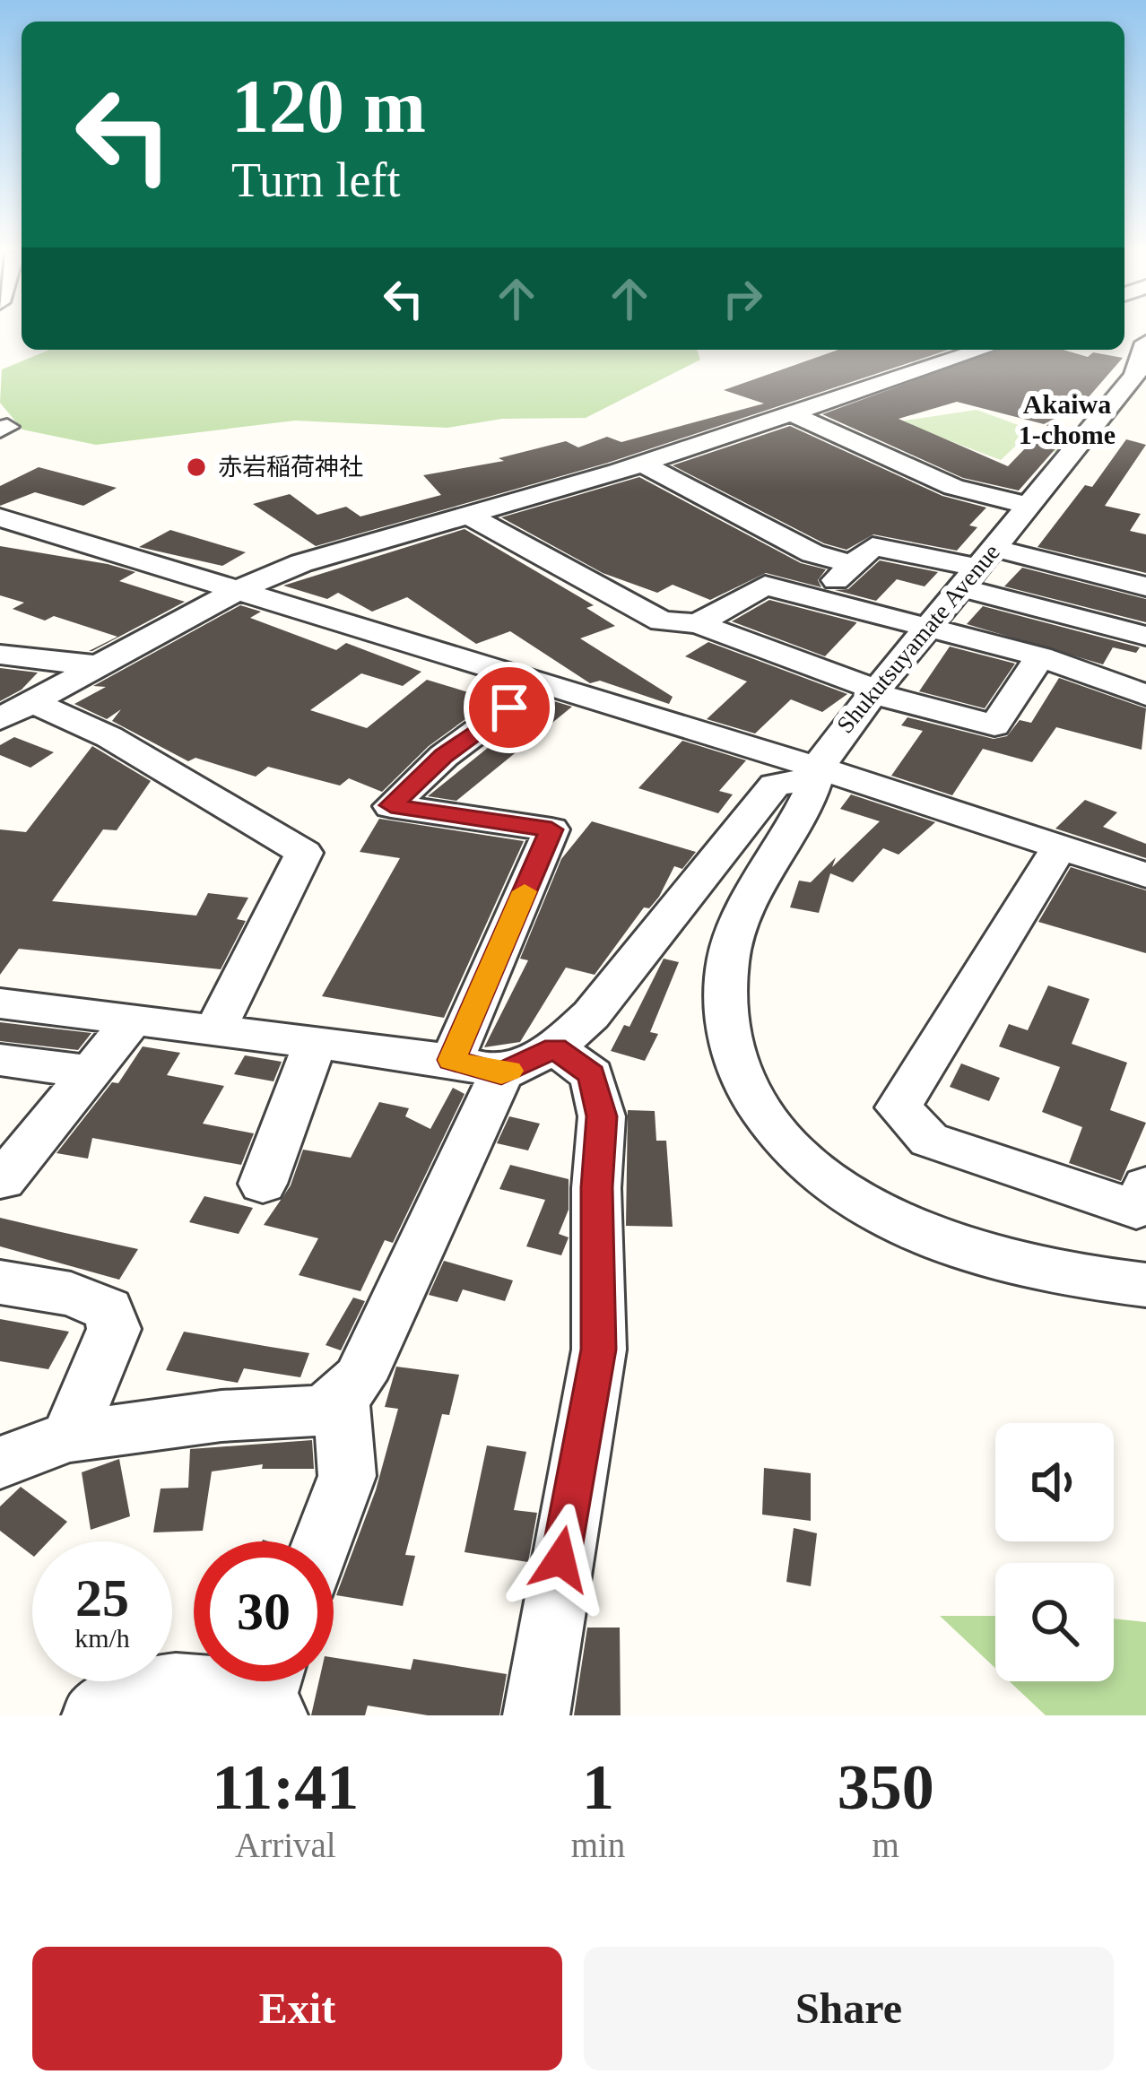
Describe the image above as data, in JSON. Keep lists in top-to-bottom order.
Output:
{
  "streets": {
    "street": ["Shukutsuyamate Avenue"]
  },
  "districts": ["Akaiwa 1-chome"],
  "places": ["赤岩稲荷神社"],
  "page": {
    "turn": ["120 m", "Turn left"],
    "speed": "25 km/h",
    "limit": "30",
    "eta": [
      "11:41",
      "Arrival",
      "1",
      "min",
      "350",
      "m"
    ],
    "buttons": ["Exit", "Share"]
  }
}
